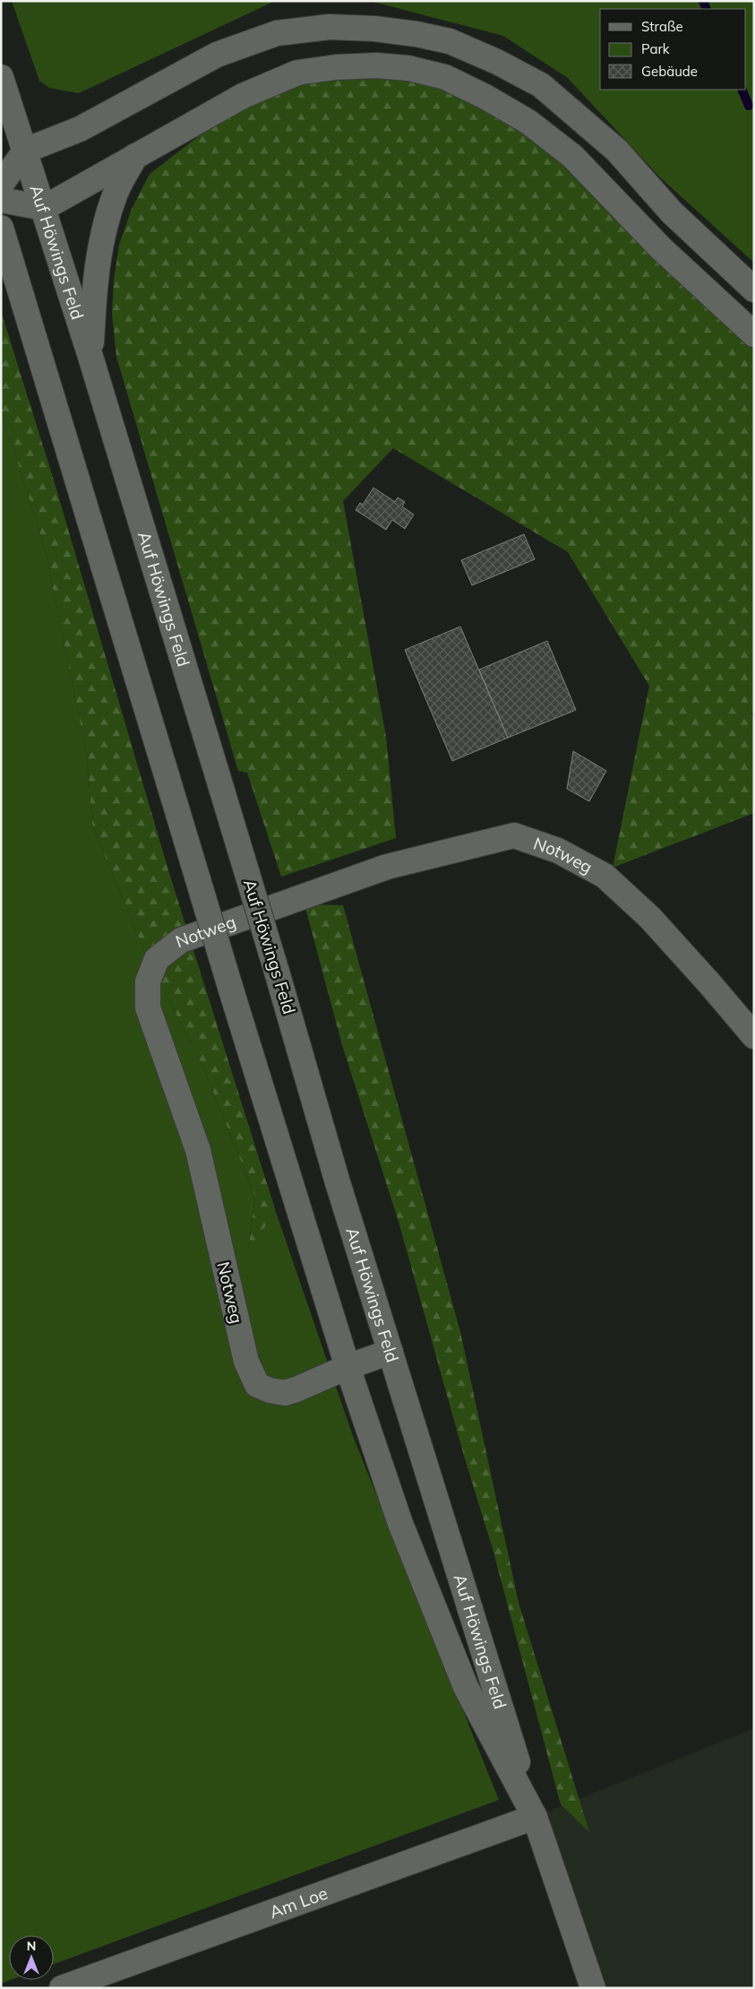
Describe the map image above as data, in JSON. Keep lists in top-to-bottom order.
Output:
{
  "streets": {
    "main road": ["Auf Höwings Feld", "Notweg", "Am Loe"]
  },
  "crossings": [
    ["Auf Höwings Feld", "Notweg"],
    ["Auf Höwings Feld", "Am Loe"]
  ],
  "legend": ["Straße", "Park", "Gebäude"],
  "north": "top"
}
